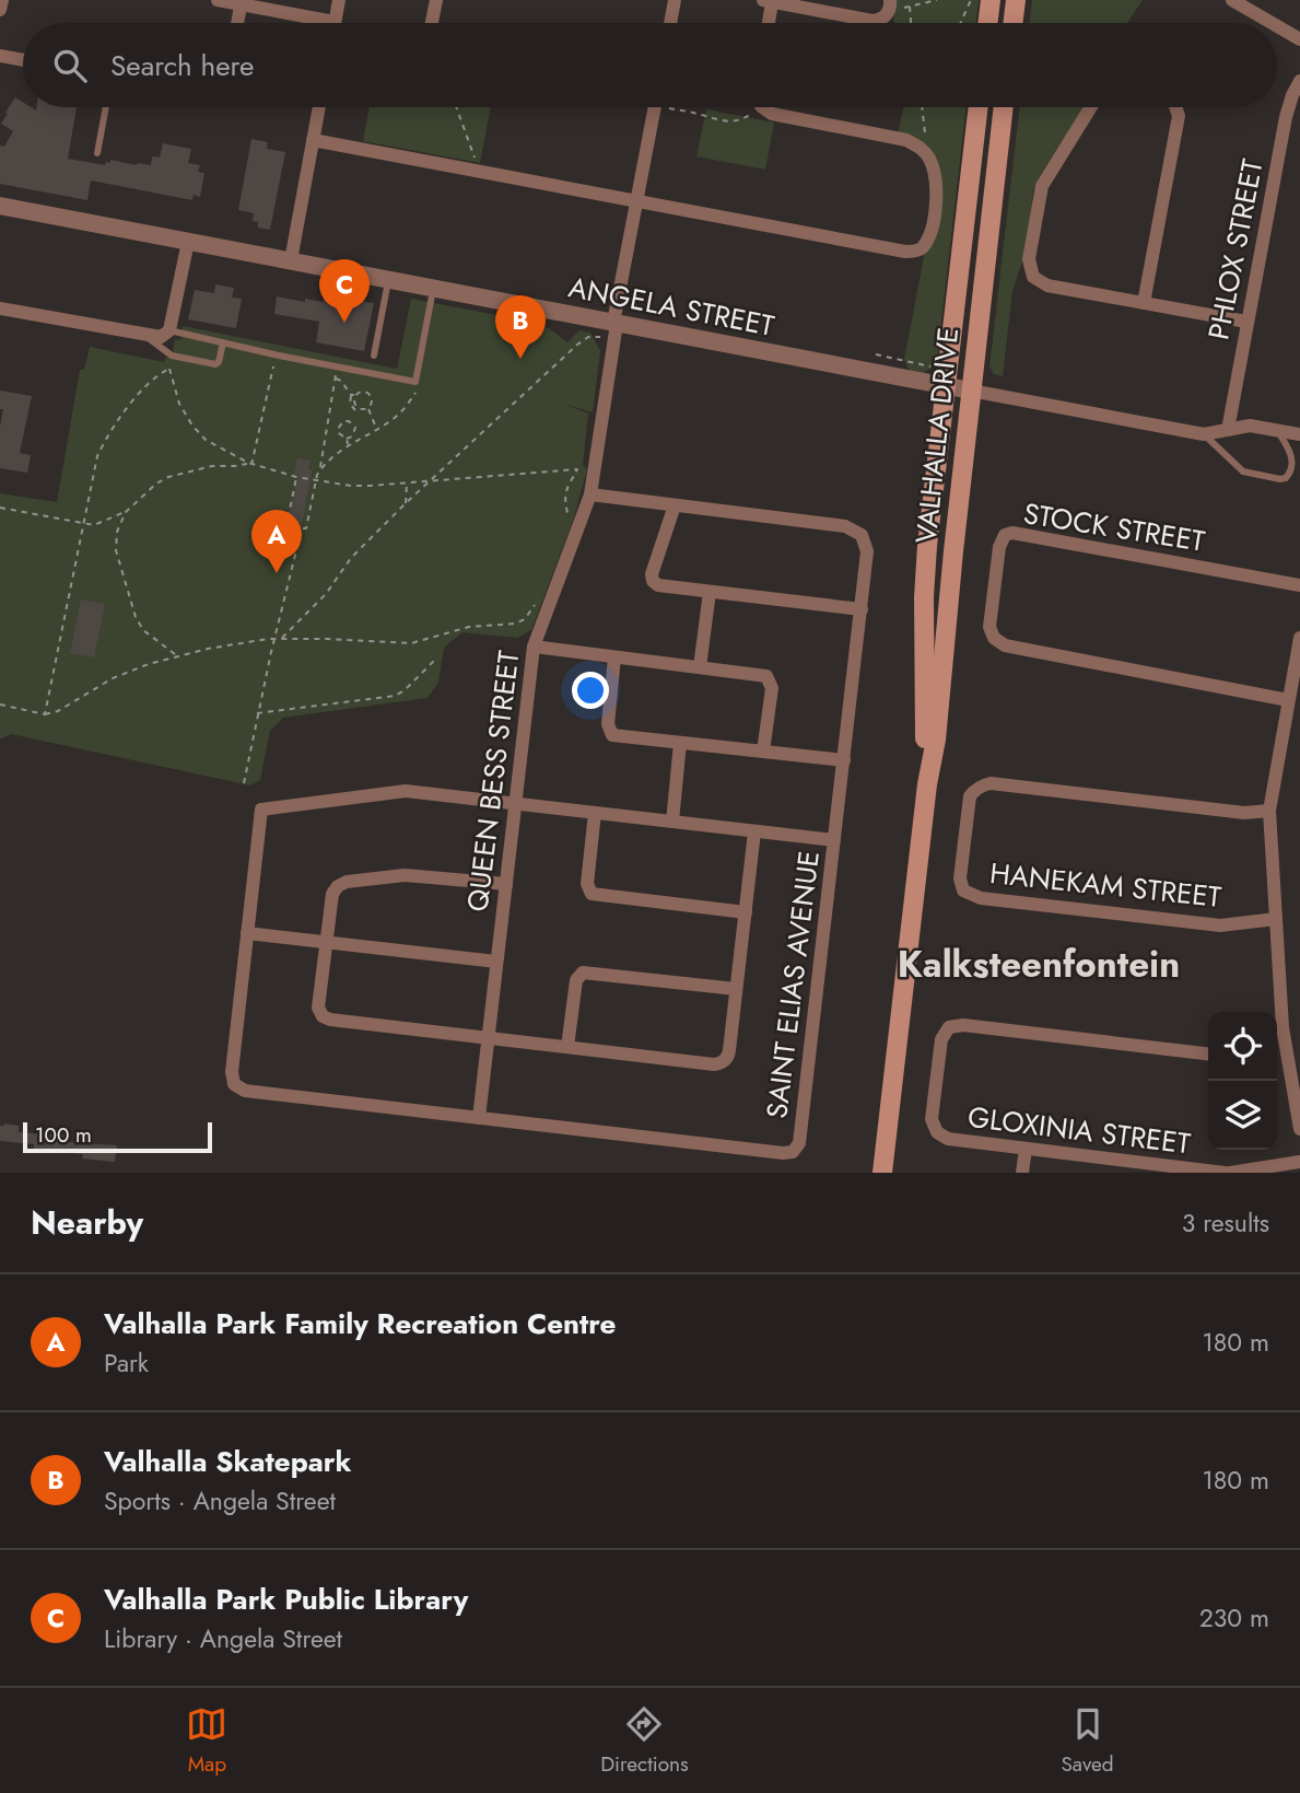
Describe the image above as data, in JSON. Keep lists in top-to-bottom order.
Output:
{
  "streets": {
    "main road": ["VALHALLA DRIVE"],
    "street": [
      "PHLOX STREET",
      "ANGELA STREET",
      "STOCK STREET",
      "QUEEN BESS STREET",
      "HANEKAM STREET",
      "SAINT ELIAS AVENUE",
      "GLOXINIA STREET"
    ]
  },
  "crossings": [
    ["ANGELA STREET", "VALHALLA DRIVE"],
    ["ANGELA STREET", "QUEEN BESS STREET"],
    ["QUEEN BESS STREET", "SAINT ELIAS AVENUE"]
  ],
  "districts": ["Kalksteenfontein"],
  "scale_bar": "100 m",
  "page": {
    "search": "Search here",
    "pins": ["C", "B", "A"],
    "scale": "100 m",
    "heading": ["Nearby", "3 results"],
    "list": [
      {
        "mark": "A",
        "name": "Valhalla Park Family Recreation Centre",
        "note": "Park",
        "value": "180 m"
      },
      {
        "mark": "B",
        "name": "Valhalla Skatepark",
        "note": "Sports · Angela Street",
        "value": "180 m"
      },
      {
        "mark": "C",
        "name": "Valhalla Park Public Library",
        "note": "Library · Angela Street",
        "value": "230 m"
      }
    ],
    "nav": ["Map", "Directions", "Saved"]
  }
}
